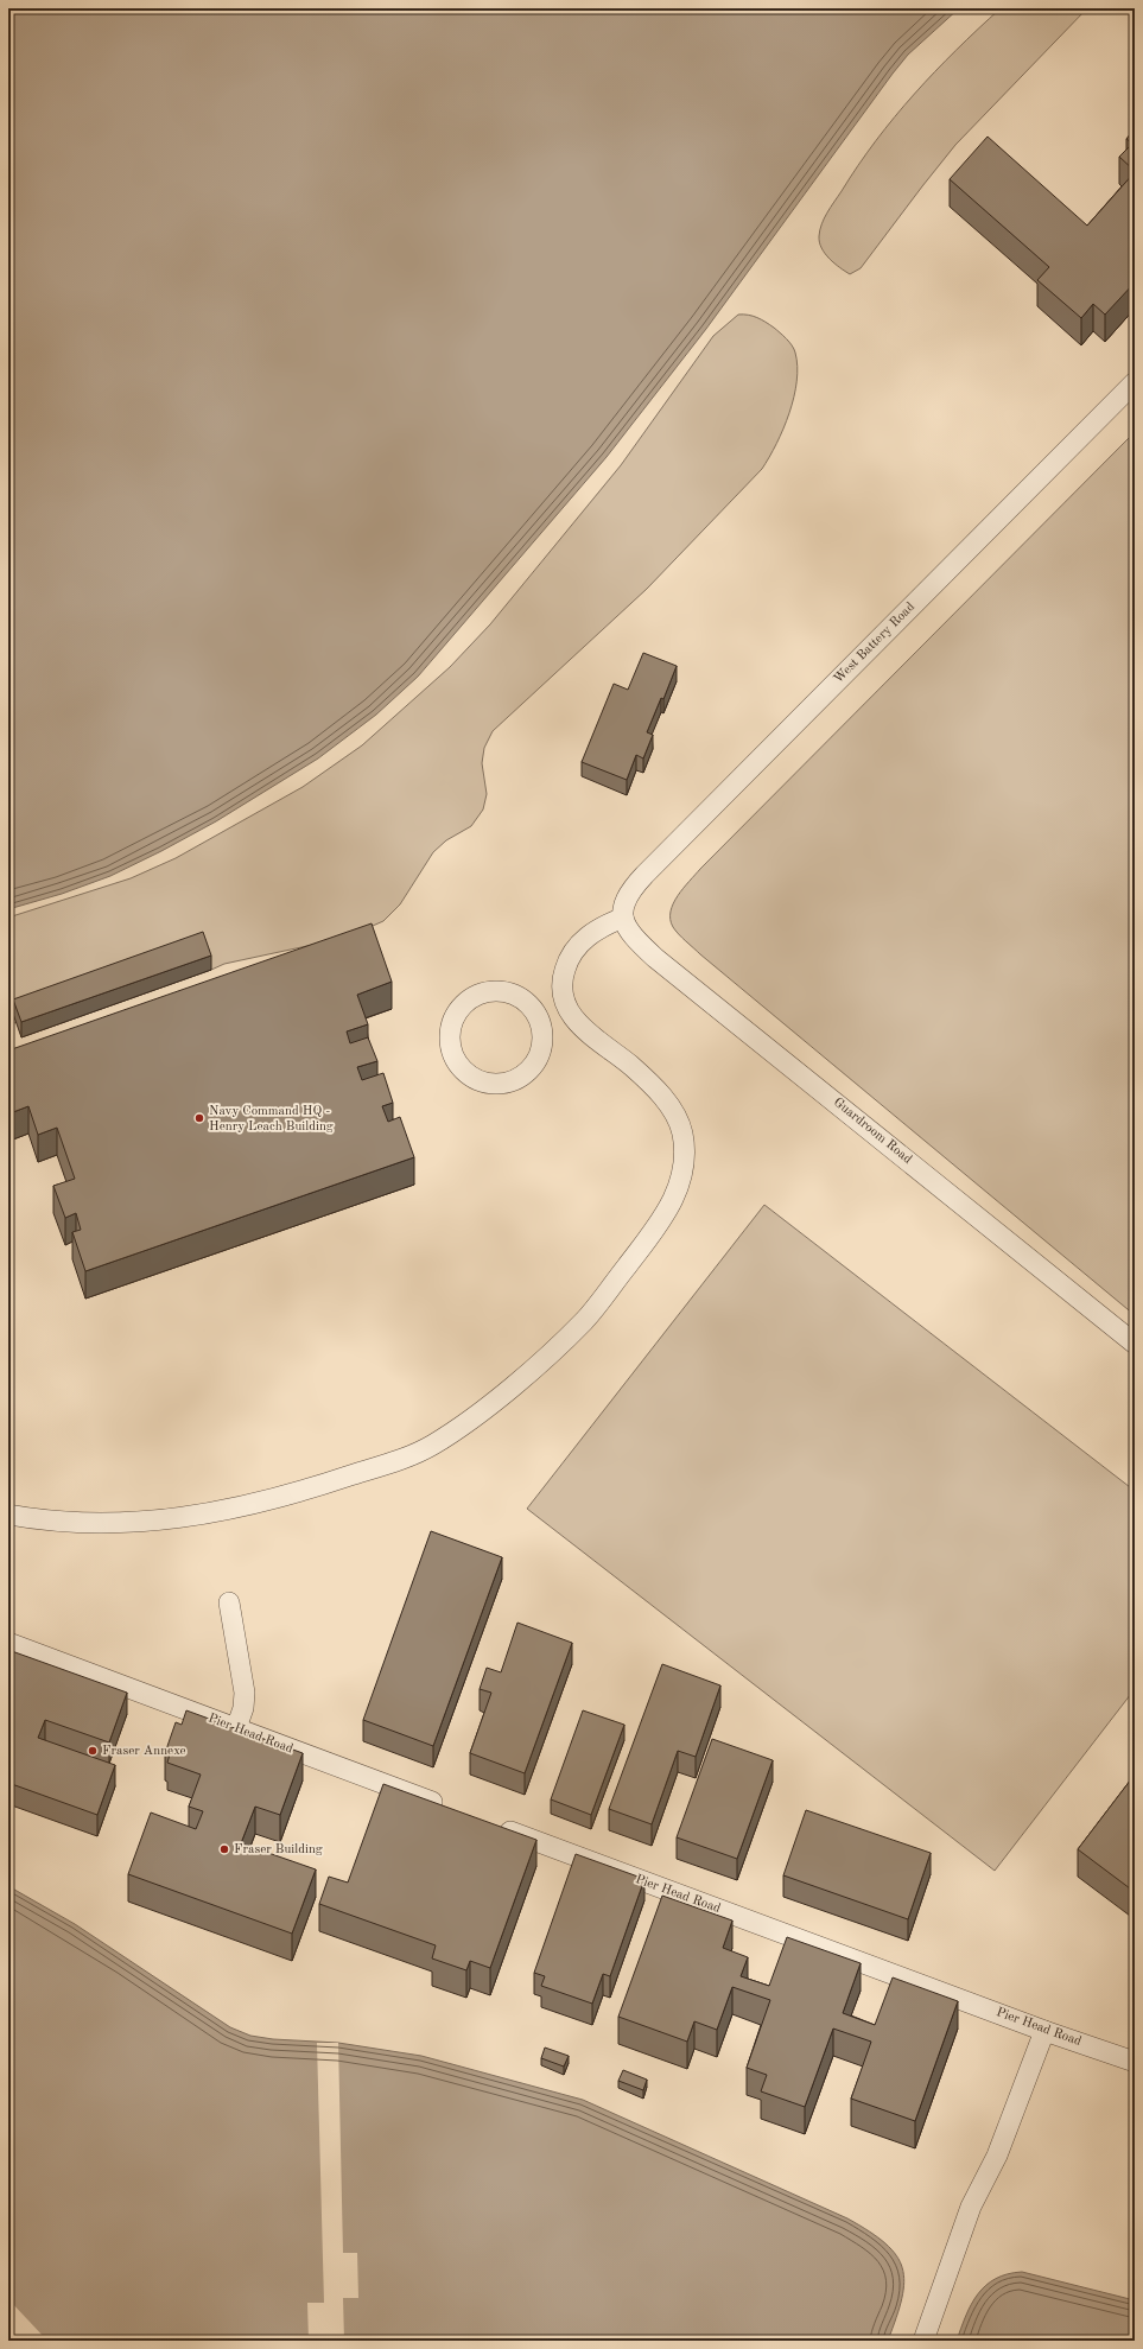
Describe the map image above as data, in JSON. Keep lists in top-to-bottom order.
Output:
{
  "streets": {
    "lane": ["West Battery Road", "Guardroom Road", "Pier Head Road"]
  },
  "crossings": [
    ["West Battery Road", "Guardroom Road"]
  ],
  "places": ["Navy Command HQ - Henry Leach Building", "Fraser Annexe", "Fraser Building"]
}
